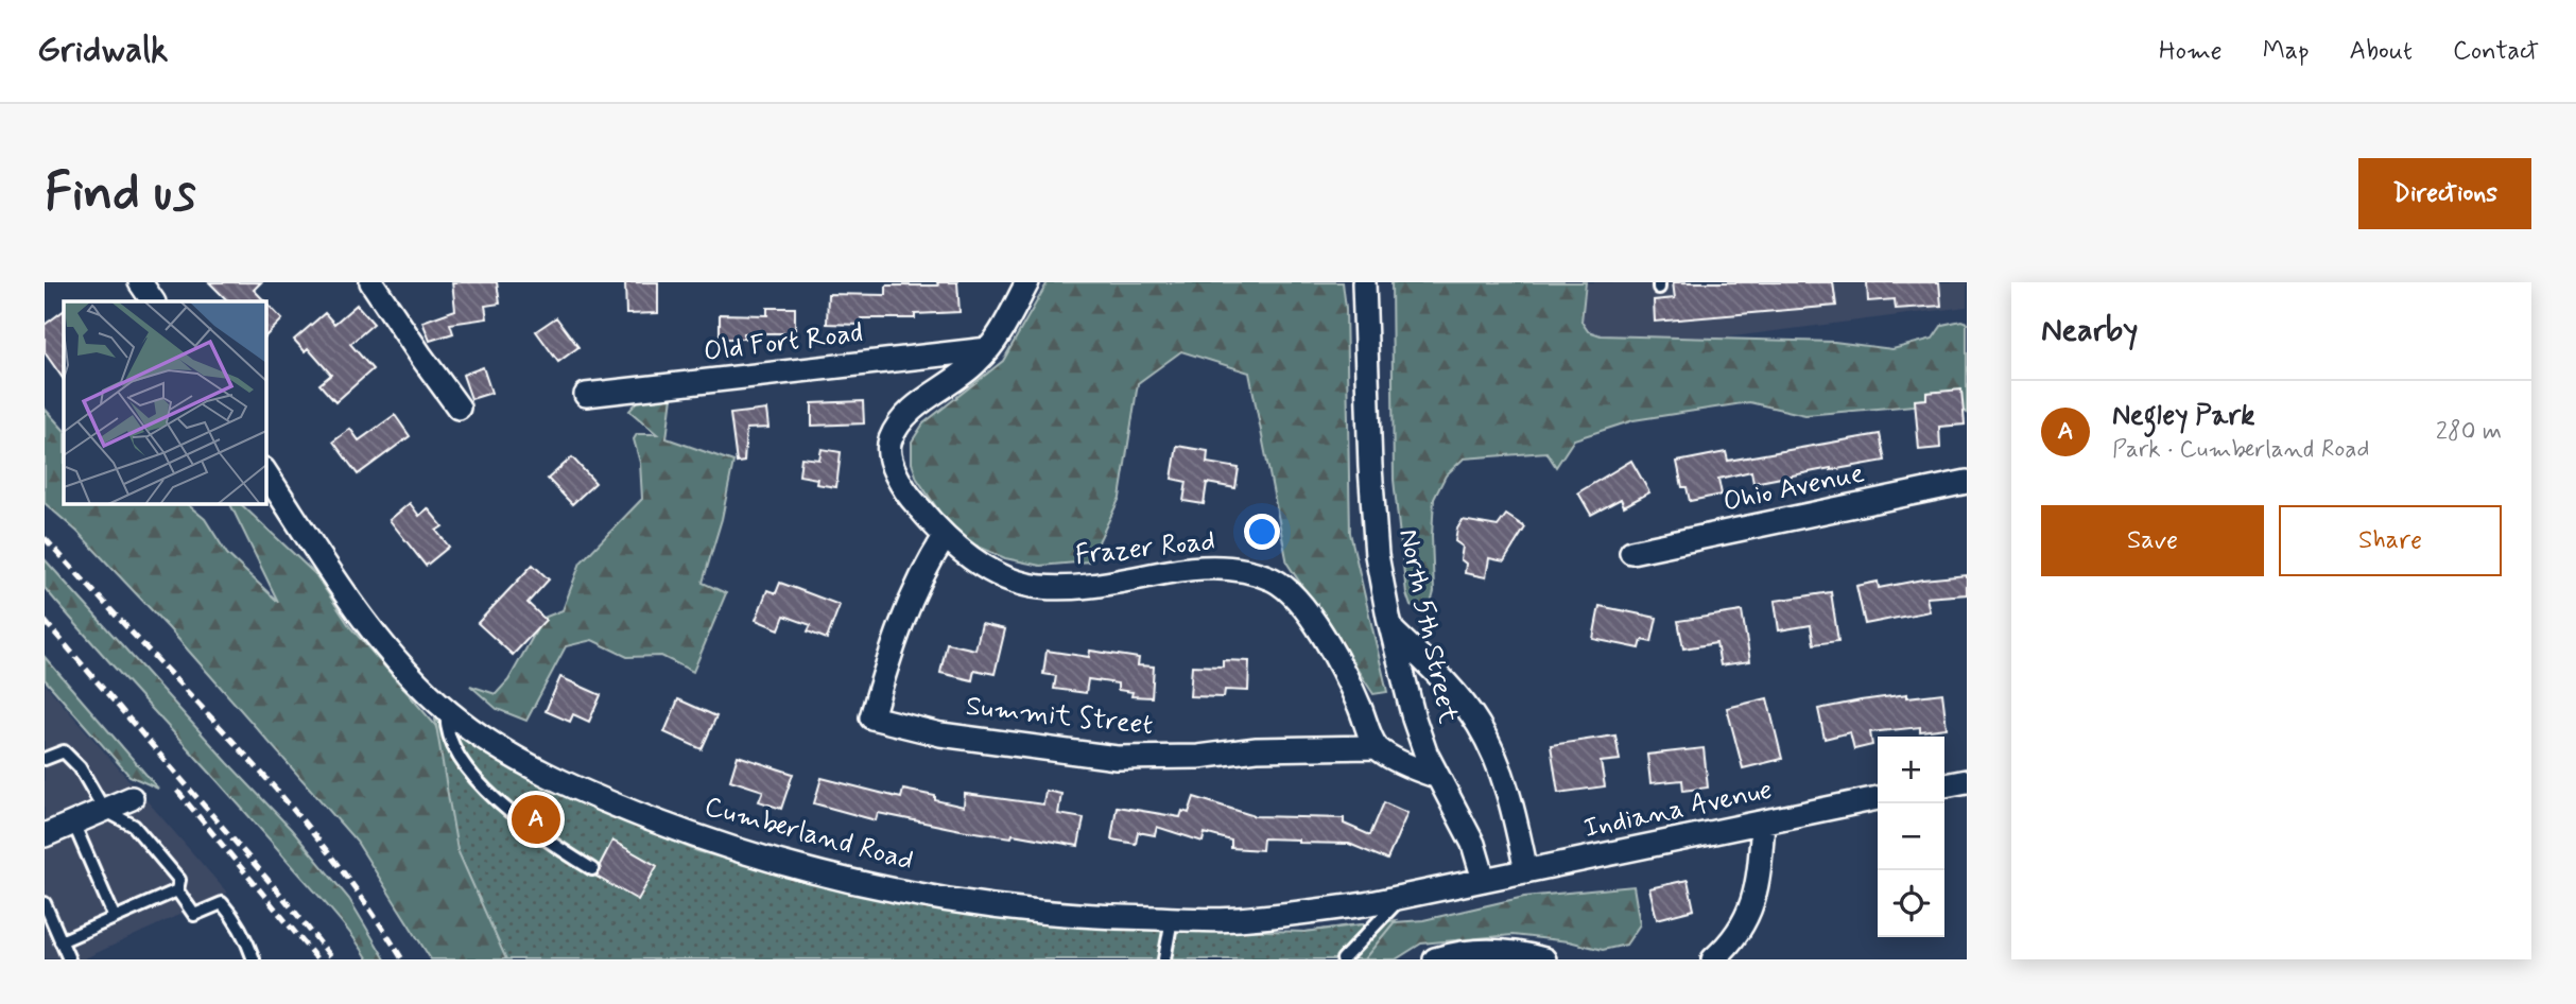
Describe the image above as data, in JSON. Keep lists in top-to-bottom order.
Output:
{
  "streets": {
    "street": [
      "Old Fort Road",
      "Ohio Avenue",
      "Frazer Road",
      "North 5th Street",
      "Summit Street",
      "Indiana Avenue",
      "Cumberland Road"
    ]
  },
  "crossings": [
    ["Old Fort Road", "Frazer Road"],
    ["Frazer Road", "Summit Street"],
    ["North 5th Street", "Indiana Avenue"],
    ["North 5th Street", "Cumberland Road"],
    ["Indiana Avenue", "Cumberland Road"]
  ],
  "page": {
    "header": "Gridwalk",
    "nav": [
      "Home",
      "Map",
      "About",
      "Contact"
    ],
    "buttons": [
      "Directions",
      ["Save", "Share"]
    ],
    "title": "Find us",
    "heading": "Nearby",
    "list": [
      {
        "mark": "A",
        "name": "Negley Park",
        "note": "Park · Cumberland Road",
        "value": "280 m"
      }
    ],
    "map_buttons": ["+", "−"],
    "pins": "A"
  }
}
